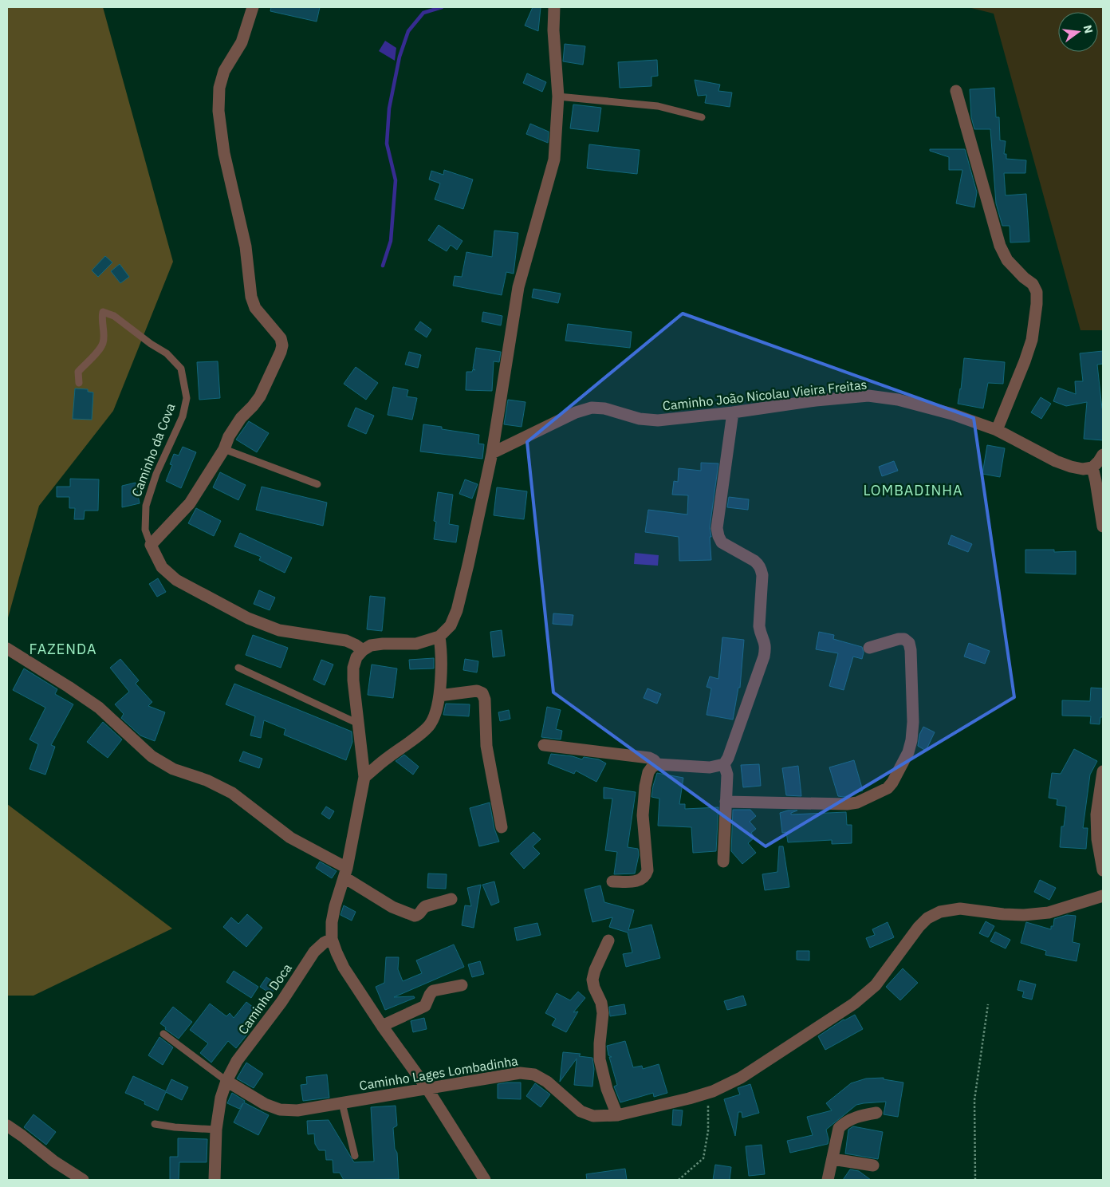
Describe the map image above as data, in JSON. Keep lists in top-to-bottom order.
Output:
{
  "streets": {
    "street": [
      "Caminho João Nicolau Vieira Freitas",
      "Caminho da Cova",
      "Caminho Doca",
      "Caminho Lages Lombadinha"
    ]
  },
  "crossings": [
    ["Caminho Doca", "Caminho Lages Lombadinha"]
  ],
  "districts": ["LOMBADINHA", "FAZENDA"],
  "north": "right"
}
